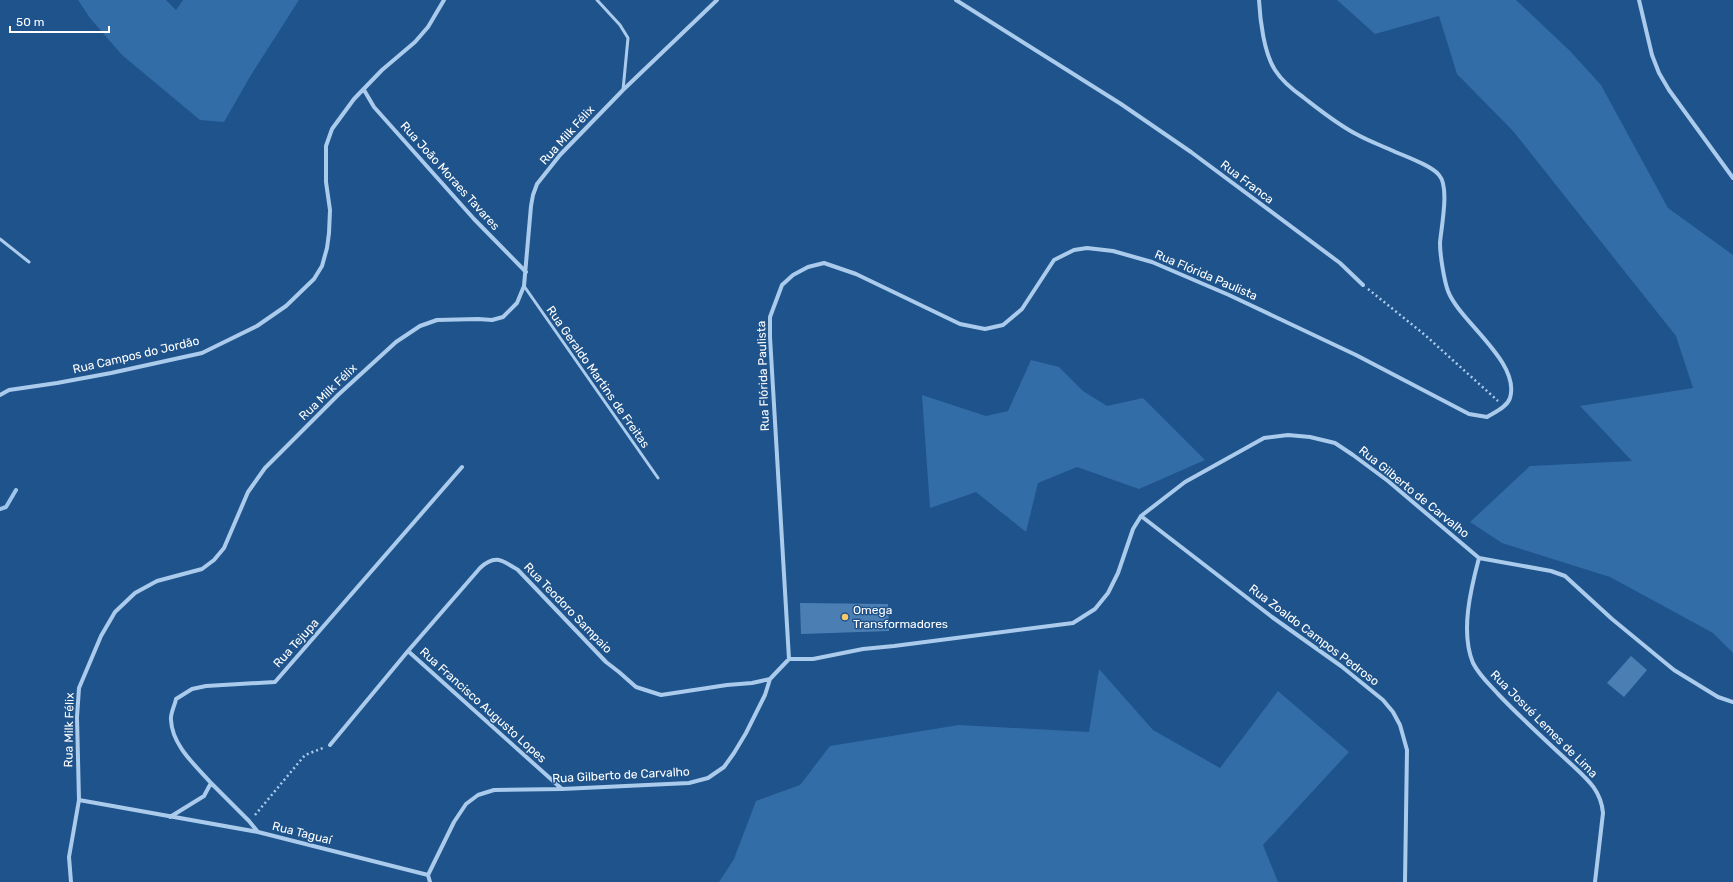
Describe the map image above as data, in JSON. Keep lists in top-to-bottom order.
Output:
{
  "streets": {
    "street": [
      "Rua Milk Félix",
      "Rua João Moraes Tavares",
      "Rua Franca",
      "Rua Flórida Paulista",
      "Rua Campos do Jordão",
      "Rua Gilberto de Carvalho",
      "Rua Teodoro Sampaio",
      "Rua Zoaldo Campos Pedroso",
      "Rua Tejupa",
      "Rua Francisco Augusto Lopes",
      "Rua Josué Lemes de Lima",
      "Rua Taguaí"
    ],
    "lane": ["Rua Geraldo Martins de Freitas"]
  },
  "crossings": [
    ["Rua Milk Félix", "Rua João Moraes Tavares"],
    ["Rua Milk Félix", "Rua Geraldo Martins de Freitas"],
    ["Rua João Moraes Tavares", "Rua Campos do Jordão"],
    ["Rua Flórida Paulista", "Rua Gilberto de Carvalho"],
    ["Rua Gilberto de Carvalho", "Rua Teodoro Sampaio"],
    ["Rua Gilberto de Carvalho", "Rua Zoaldo Campos Pedroso"],
    ["Rua Gilberto de Carvalho", "Rua Francisco Augusto Lopes"],
    ["Rua Gilberto de Carvalho", "Rua Josué Lemes de Lima"],
    ["Rua Gilberto de Carvalho", "Rua Taguaí"],
    ["Rua Teodoro Sampaio", "Rua Francisco Augusto Lopes"],
    ["Rua Tejupa", "Rua Taguaí"]
  ],
  "places": ["Omega Transformadores"],
  "scale_bar": "50 m"
}
